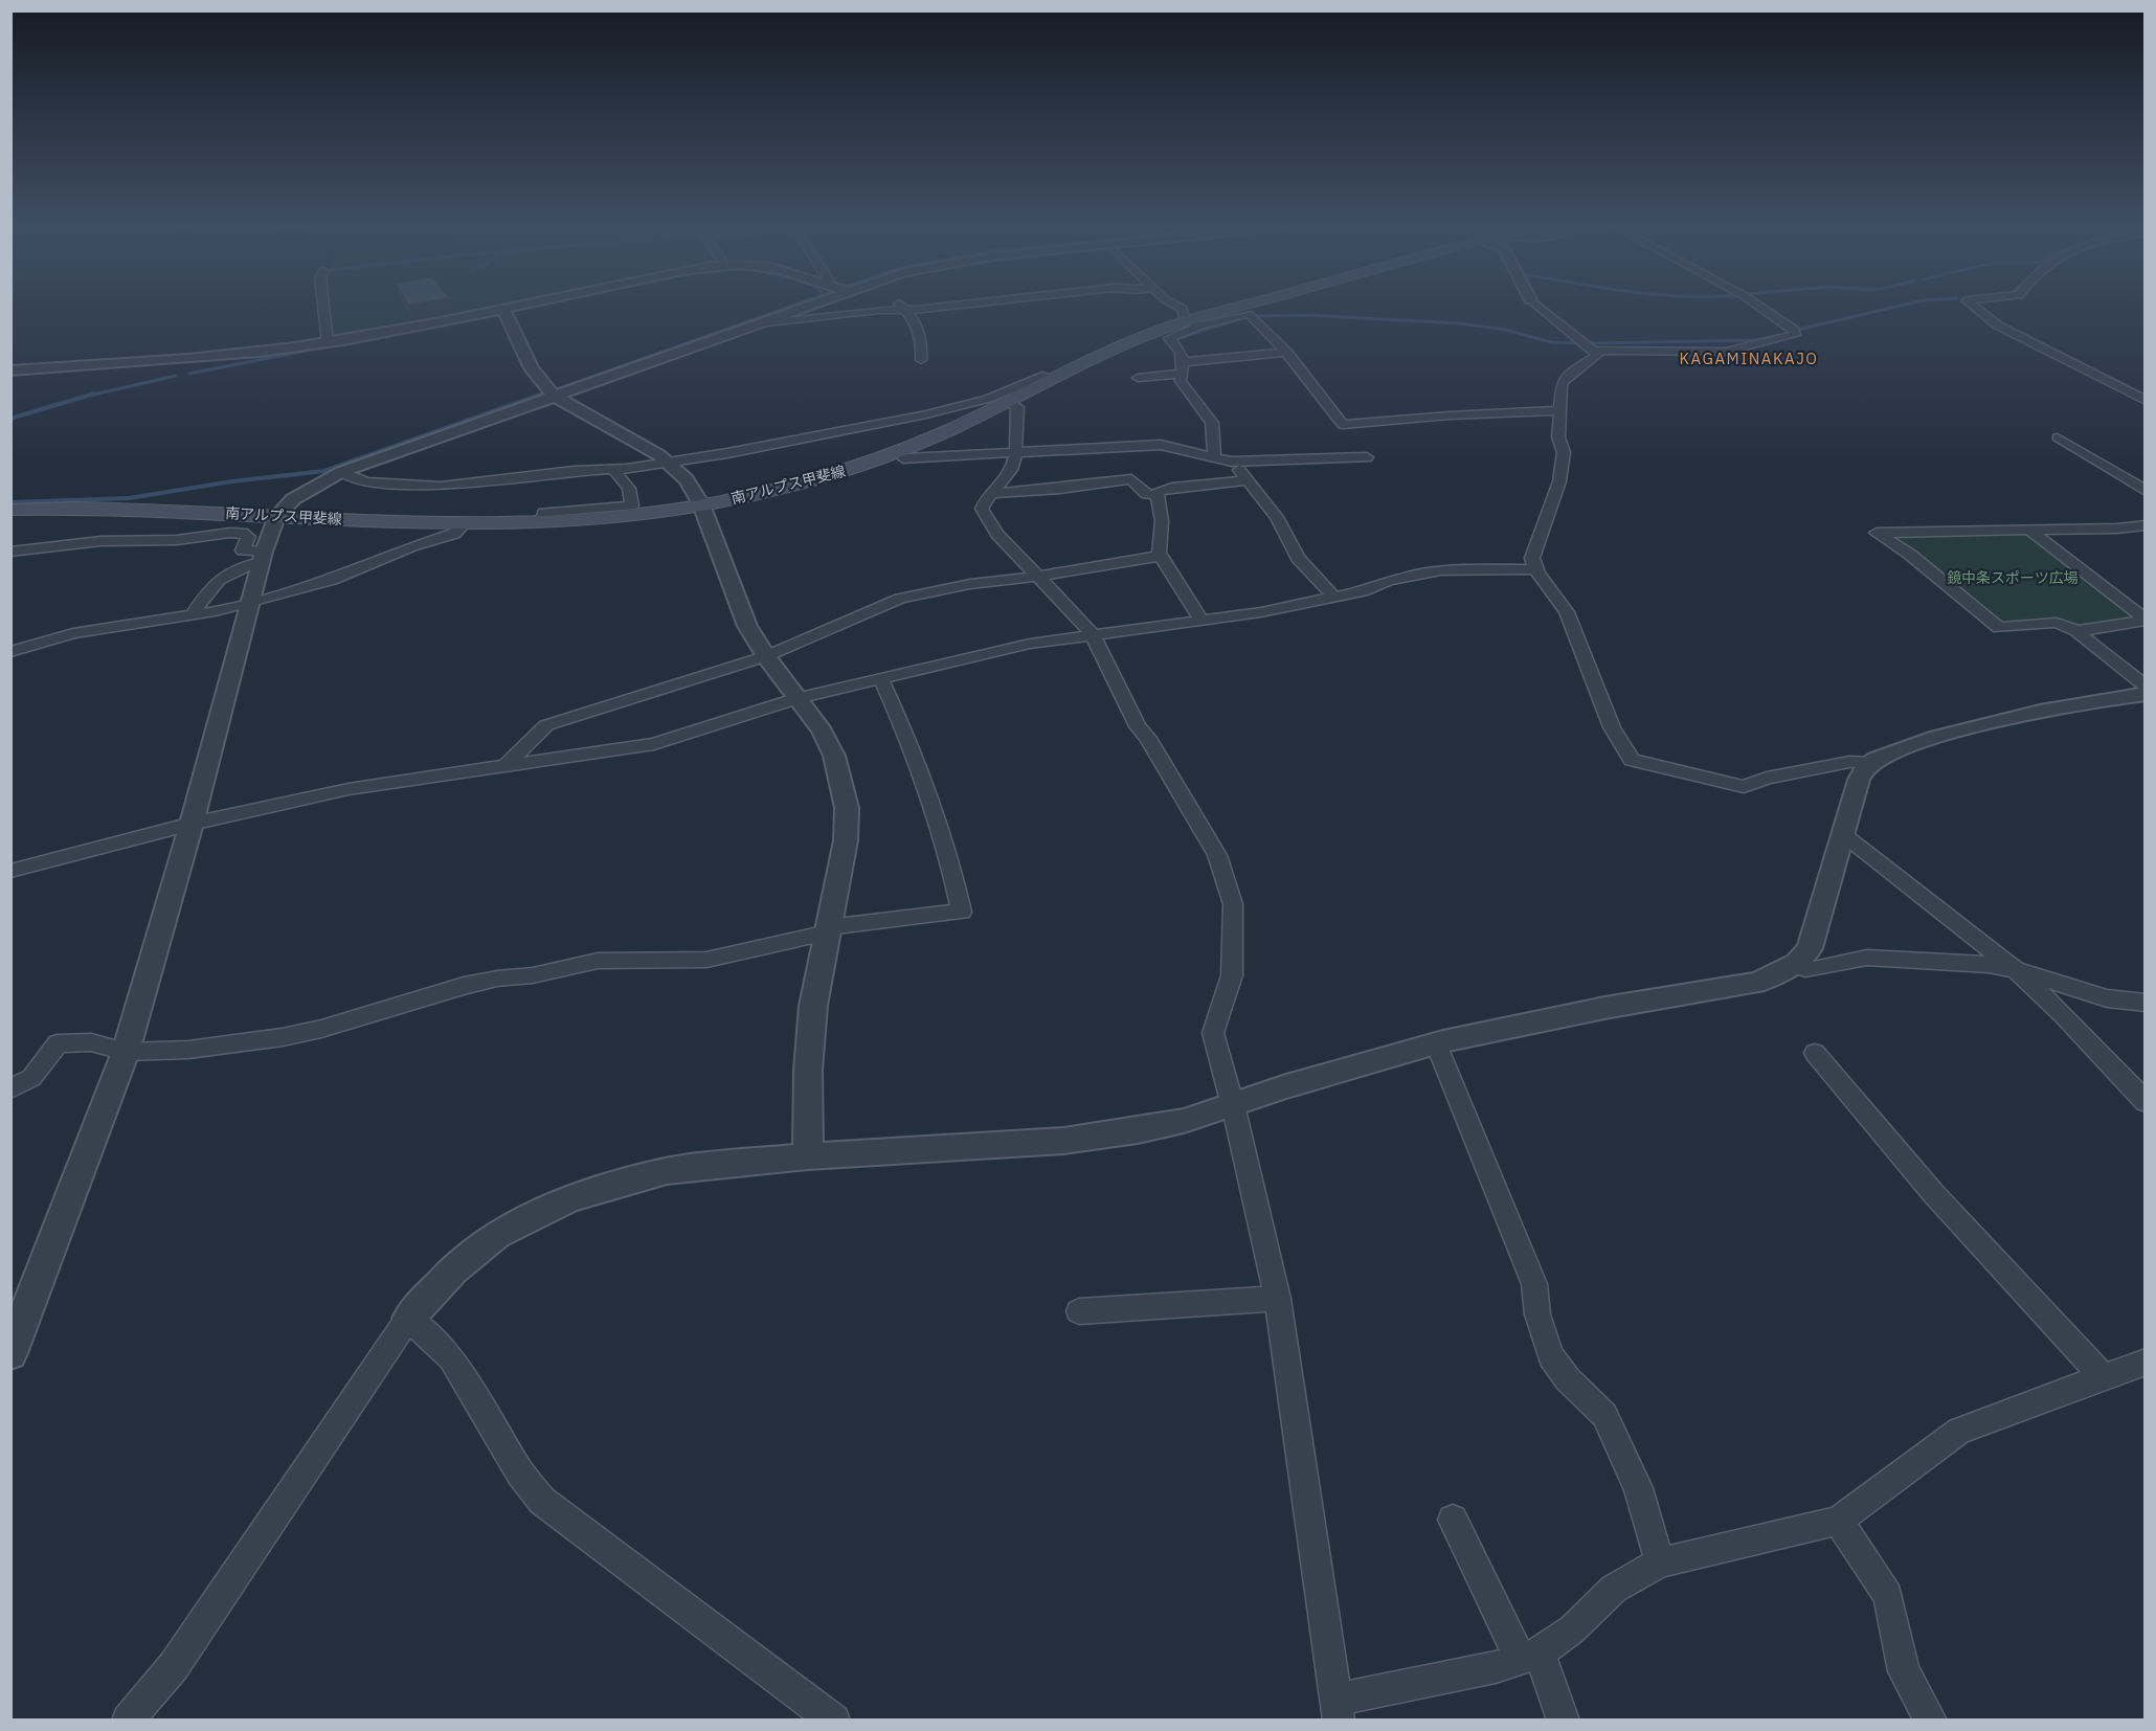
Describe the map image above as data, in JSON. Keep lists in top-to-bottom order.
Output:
{
  "streets": {
    "main road": ["南アルプス甲斐線"]
  },
  "districts": ["KAGAMINAKAJO"],
  "parks": ["鏡中条スポーツ広場"]
}
